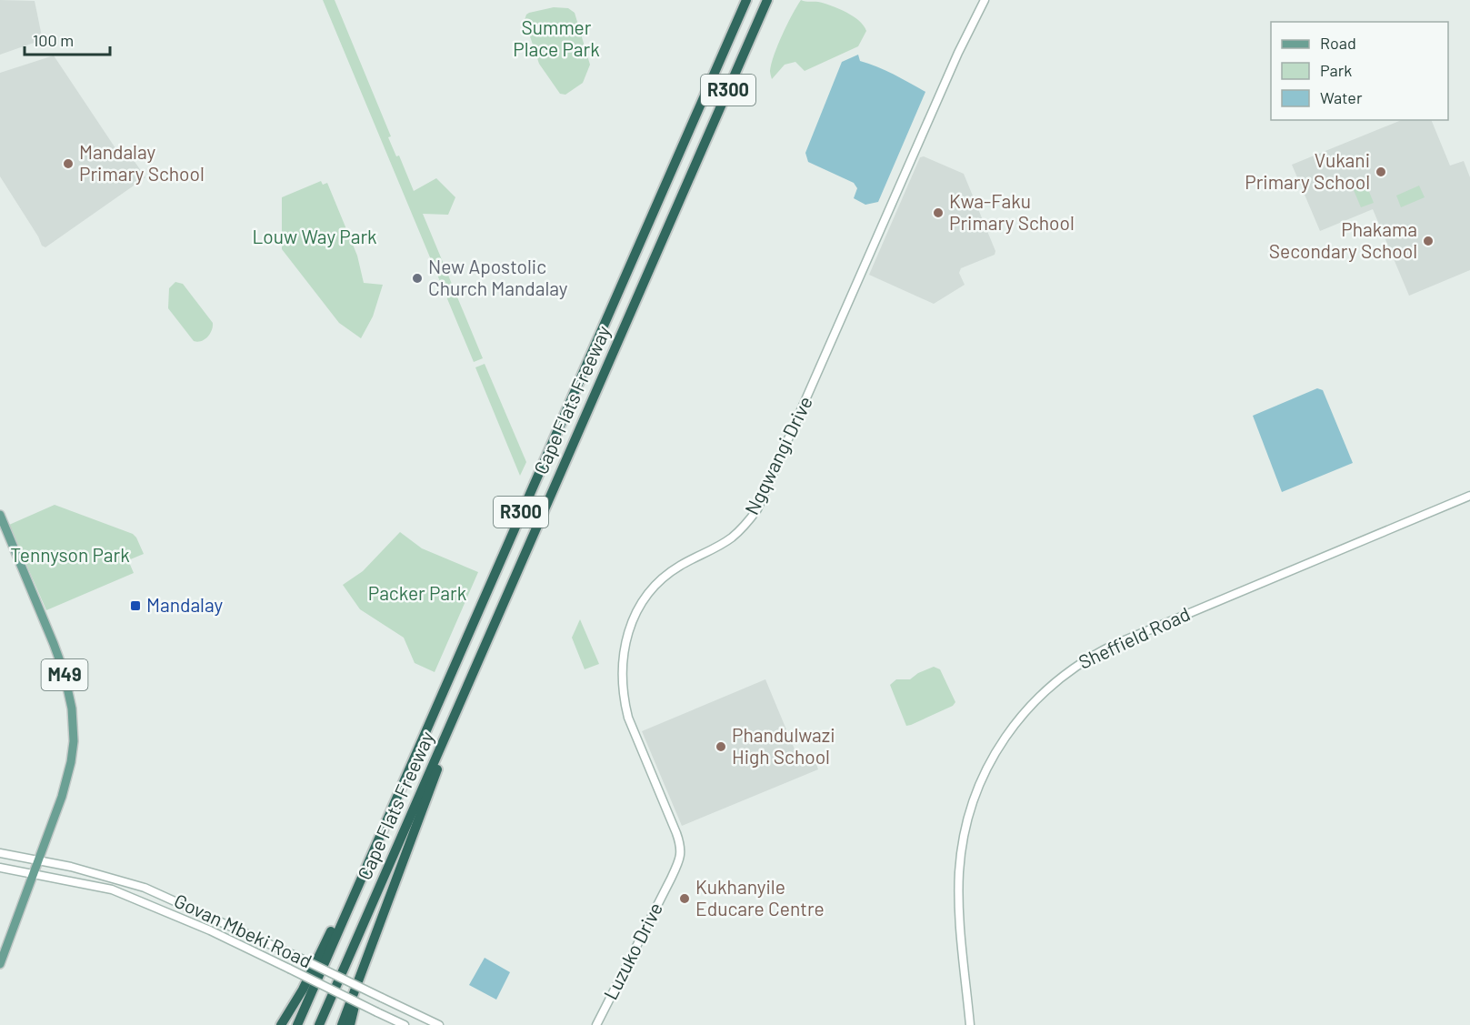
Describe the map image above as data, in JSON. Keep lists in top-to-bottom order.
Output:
{
  "streets": {
    "highway": ["R300", "Cape Flats Freeway"],
    "main road": ["M49"],
    "street": [
      "Ngqwangi Drive",
      "Sheffield Road",
      "Govan Mbeki Road",
      "Luzuko Drive"
    ]
  },
  "crossings": [
    ["Ngqwangi Drive", "Luzuko Drive"],
    ["M49", "Govan Mbeki Road"]
  ],
  "parks": [
    "Summer Place Park",
    "Louw Way Park",
    "Tennyson Park",
    "Packer Park"
  ],
  "places": {
    "other": [
      "Mandalay Primary School",
      "Vukani Primary School",
      "Kwa-Faku Primary School",
      "Phakama Secondary School",
      "New Apostolic Church Mandalay",
      "Phandulwazi High School",
      "Kukhanyile Educare Centre"
    ],
    "transit": ["Mandalay"]
  },
  "legend": ["Road", "Park", "Water"],
  "scale_bar": "100 m"
}
